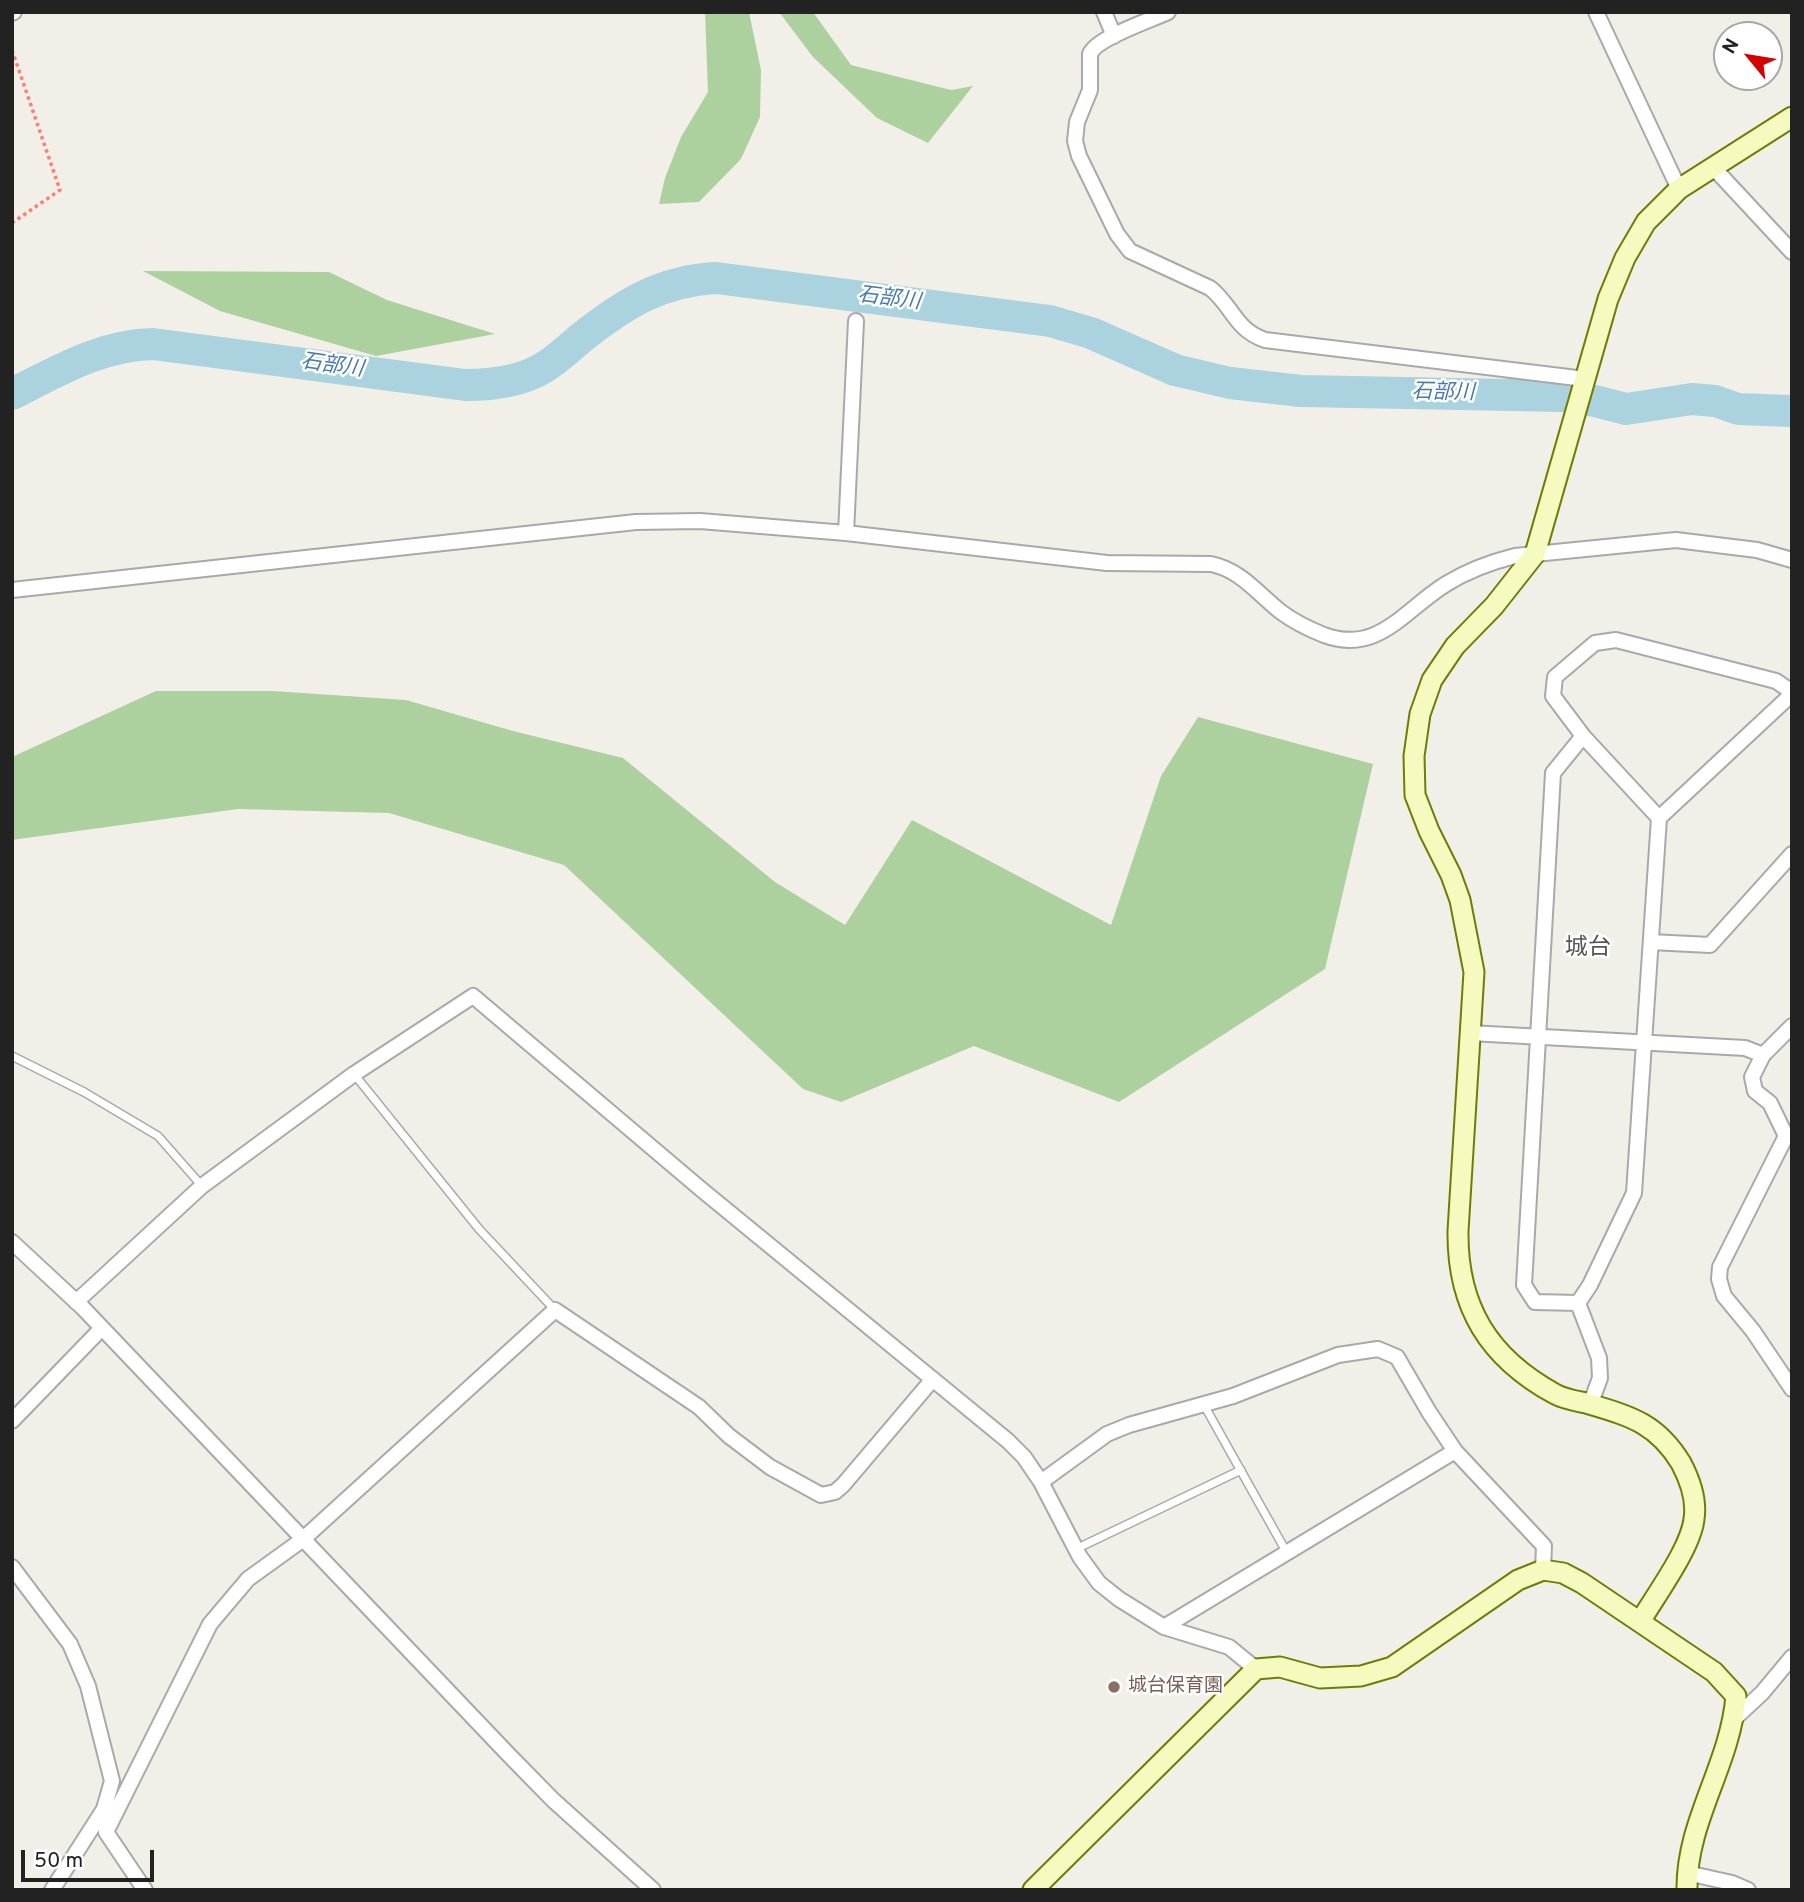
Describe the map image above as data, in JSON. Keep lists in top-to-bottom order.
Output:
{
  "districts": ["城台"],
  "water": ["石部川"],
  "places": ["城台保育園"],
  "scale_bar": "50 m",
  "north": "top left"
}
